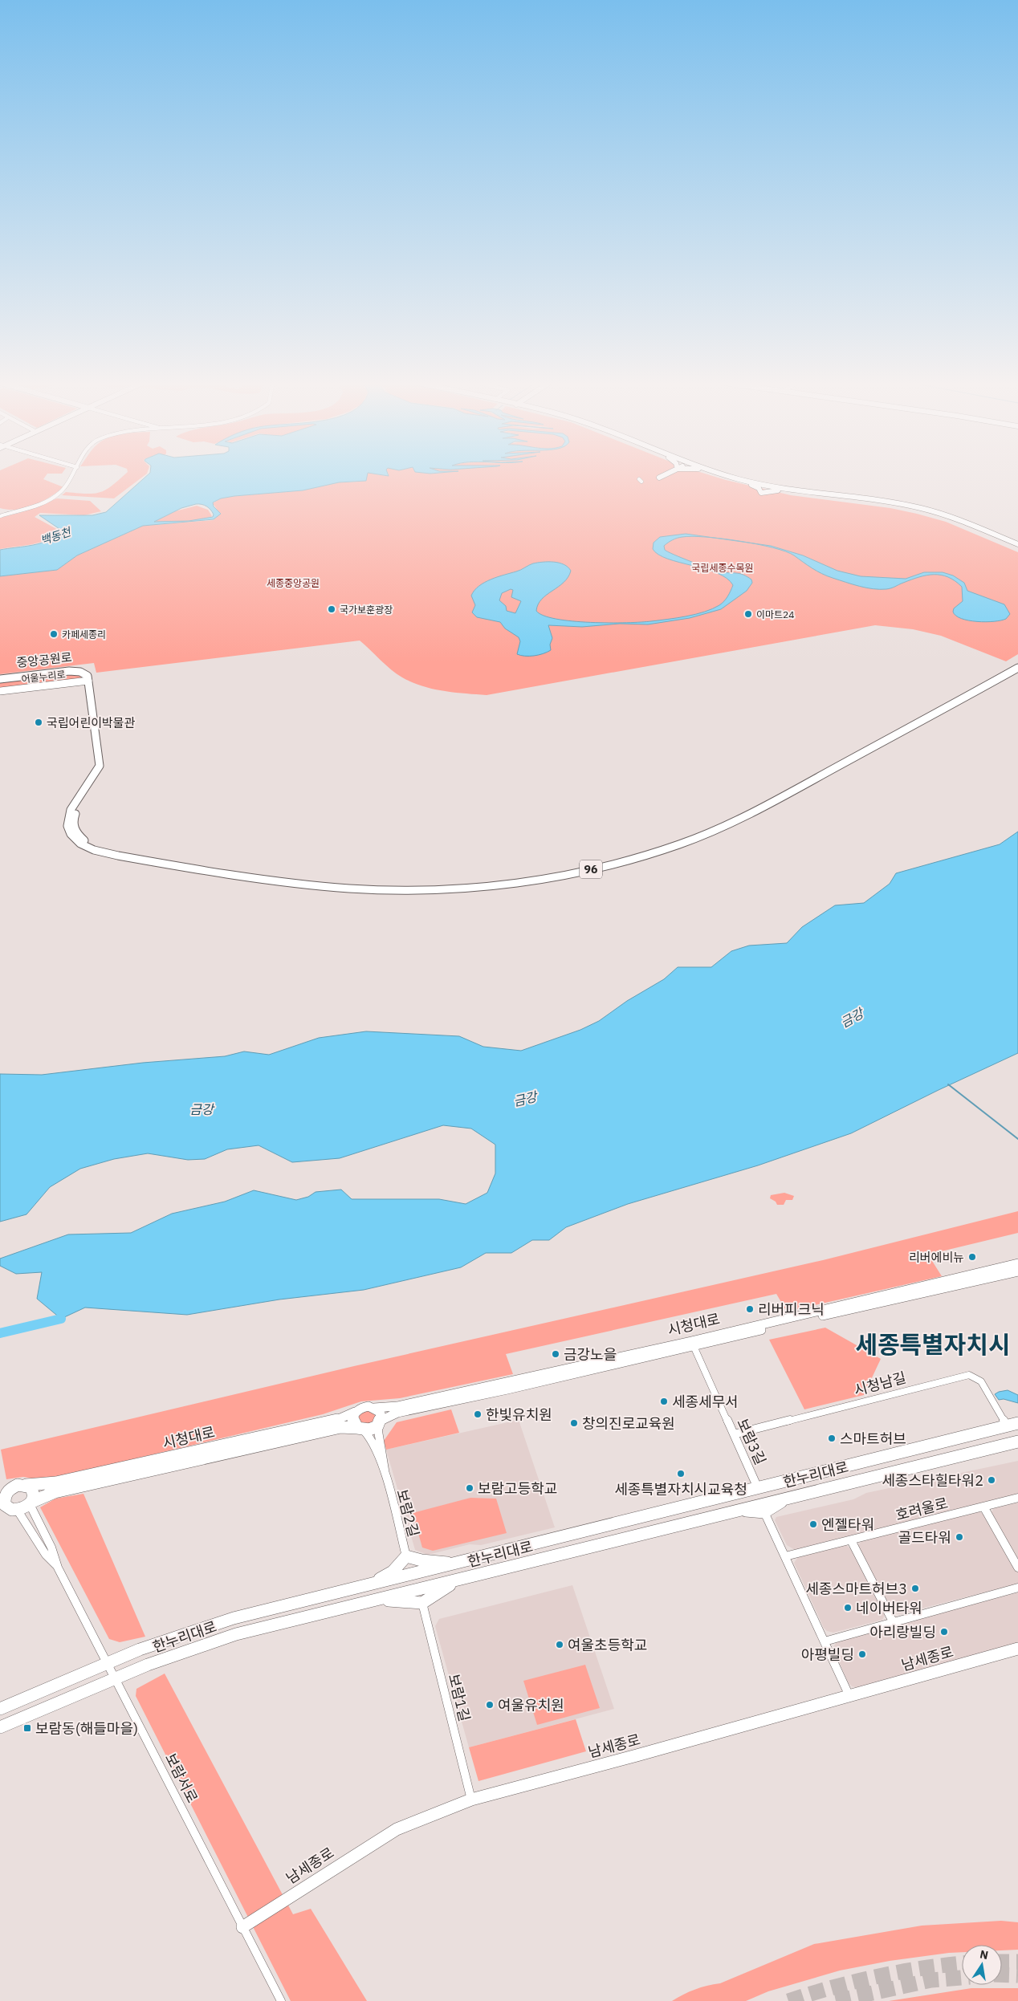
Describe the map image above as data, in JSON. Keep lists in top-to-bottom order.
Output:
{
  "streets": {
    "main road": ["중앙공원로", "96"],
    "street": [
      "어울누리로",
      "시청대로",
      "시청남길",
      "보람3길",
      "한누리대로",
      "호려울로",
      "보람2길",
      "남세종로",
      "보람1길",
      "보람서로"
    ]
  },
  "crossings": [
    ["중앙공원로", "어울누리로"],
    ["중앙공원로", "96"],
    ["시청대로", "보람3길"],
    ["시청대로", "보람2길"],
    ["시청남길", "보람3길"],
    ["시청남길", "한누리대로"],
    ["보람3길", "한누리대로"],
    ["한누리대로", "보람서로"],
    ["남세종로", "보람1길"],
    ["남세종로", "보람서로"]
  ],
  "districts": ["세종특별자치시"],
  "water": ["백동천", "금강"],
  "parks": ["국립세종수목원", "세종중앙공원"],
  "places": {
    "other": [
      "국가보훈광장",
      "이마트24",
      "카페세종리",
      "국립어린이박물관",
      "리버에비뉴",
      "리버피크닉",
      "금강노을",
      "세종세무서",
      "한빛유치원",
      "창의진로교육원",
      "스마트허브",
      "세종특별자치시교육청",
      "세종스타힐타워2",
      "보람고등학교",
      "엔젤타워",
      "골드타워",
      "세종스마트허브3",
      "네이버타워",
      "아리랑빌딩",
      "여울초등학교",
      "아평빌딩",
      "여울유치원"
    ],
    "transit": ["보람동(해들마을)"]
  },
  "north": "top"
}
